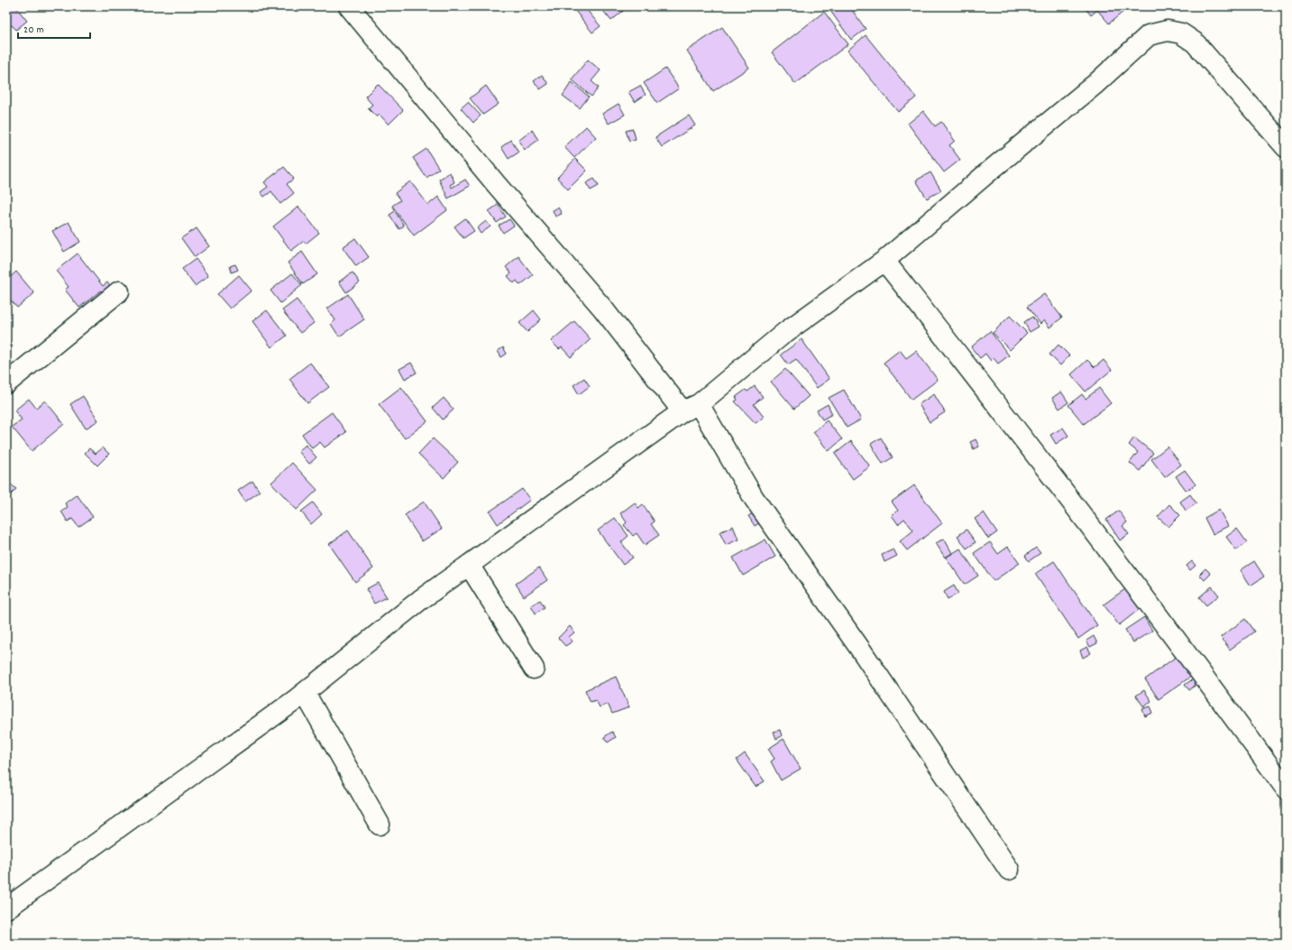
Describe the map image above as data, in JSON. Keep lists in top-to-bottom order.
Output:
{
  "scale_bar": "20 m"
}
